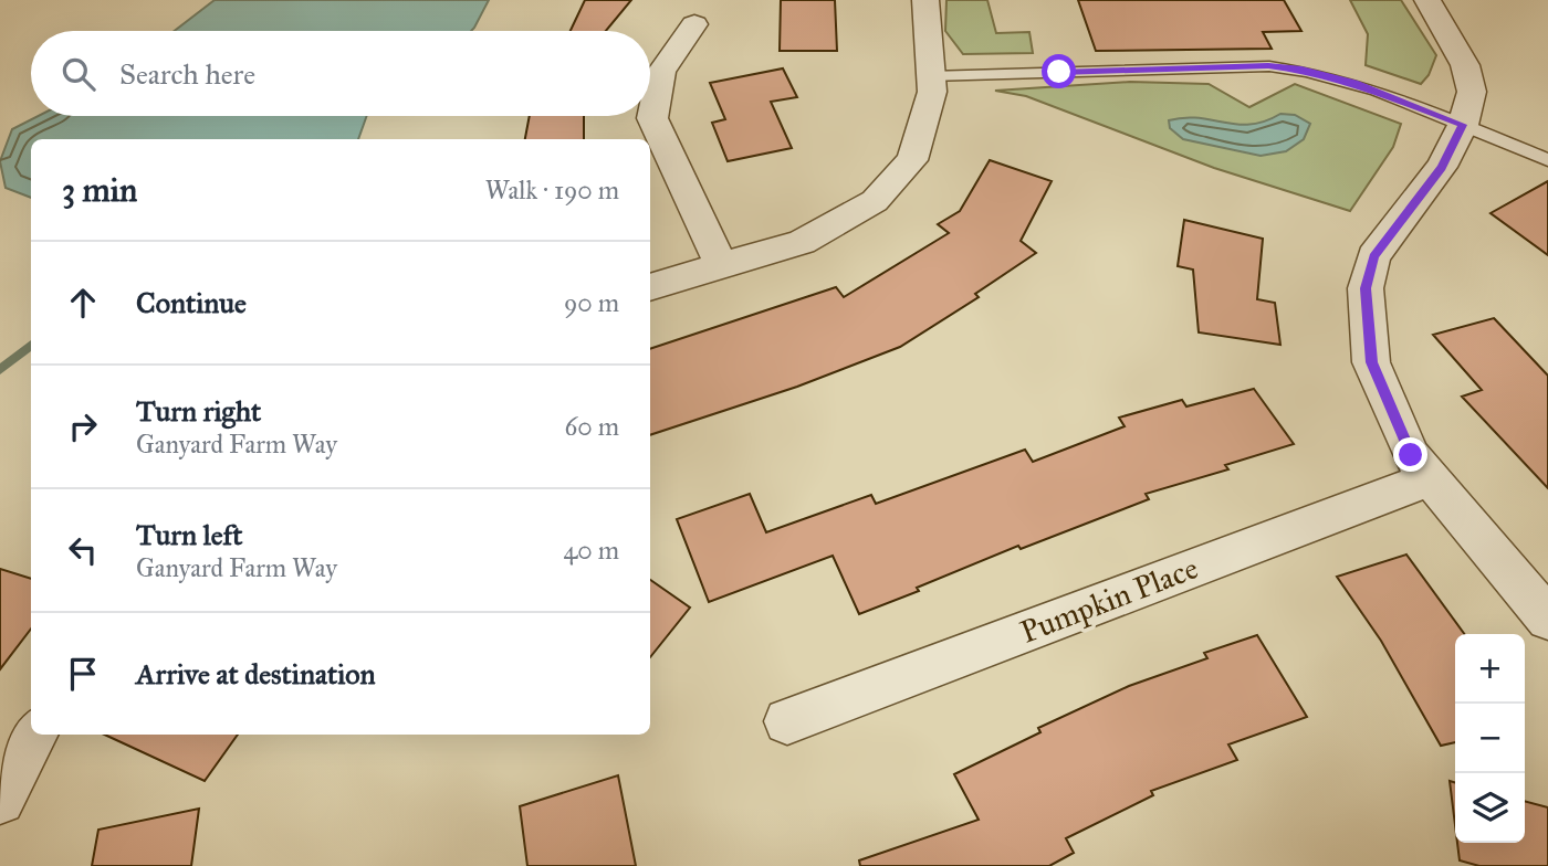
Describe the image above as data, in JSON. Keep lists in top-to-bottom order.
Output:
{
  "streets": {
    "street": ["Pumpkin Place"]
  },
  "page": {
    "search": "Search here",
    "heading": ["3 min", "Walk · 190 m"],
    "list": [
      ["Continue", "90 m"],
      ["Turn right", "Ganyard Farm Way", "60 m"],
      ["Turn left", "Ganyard Farm Way", "40 m"],
      "Arrive at destination"
    ],
    "map_buttons": ["+", "−"]
  }
}
